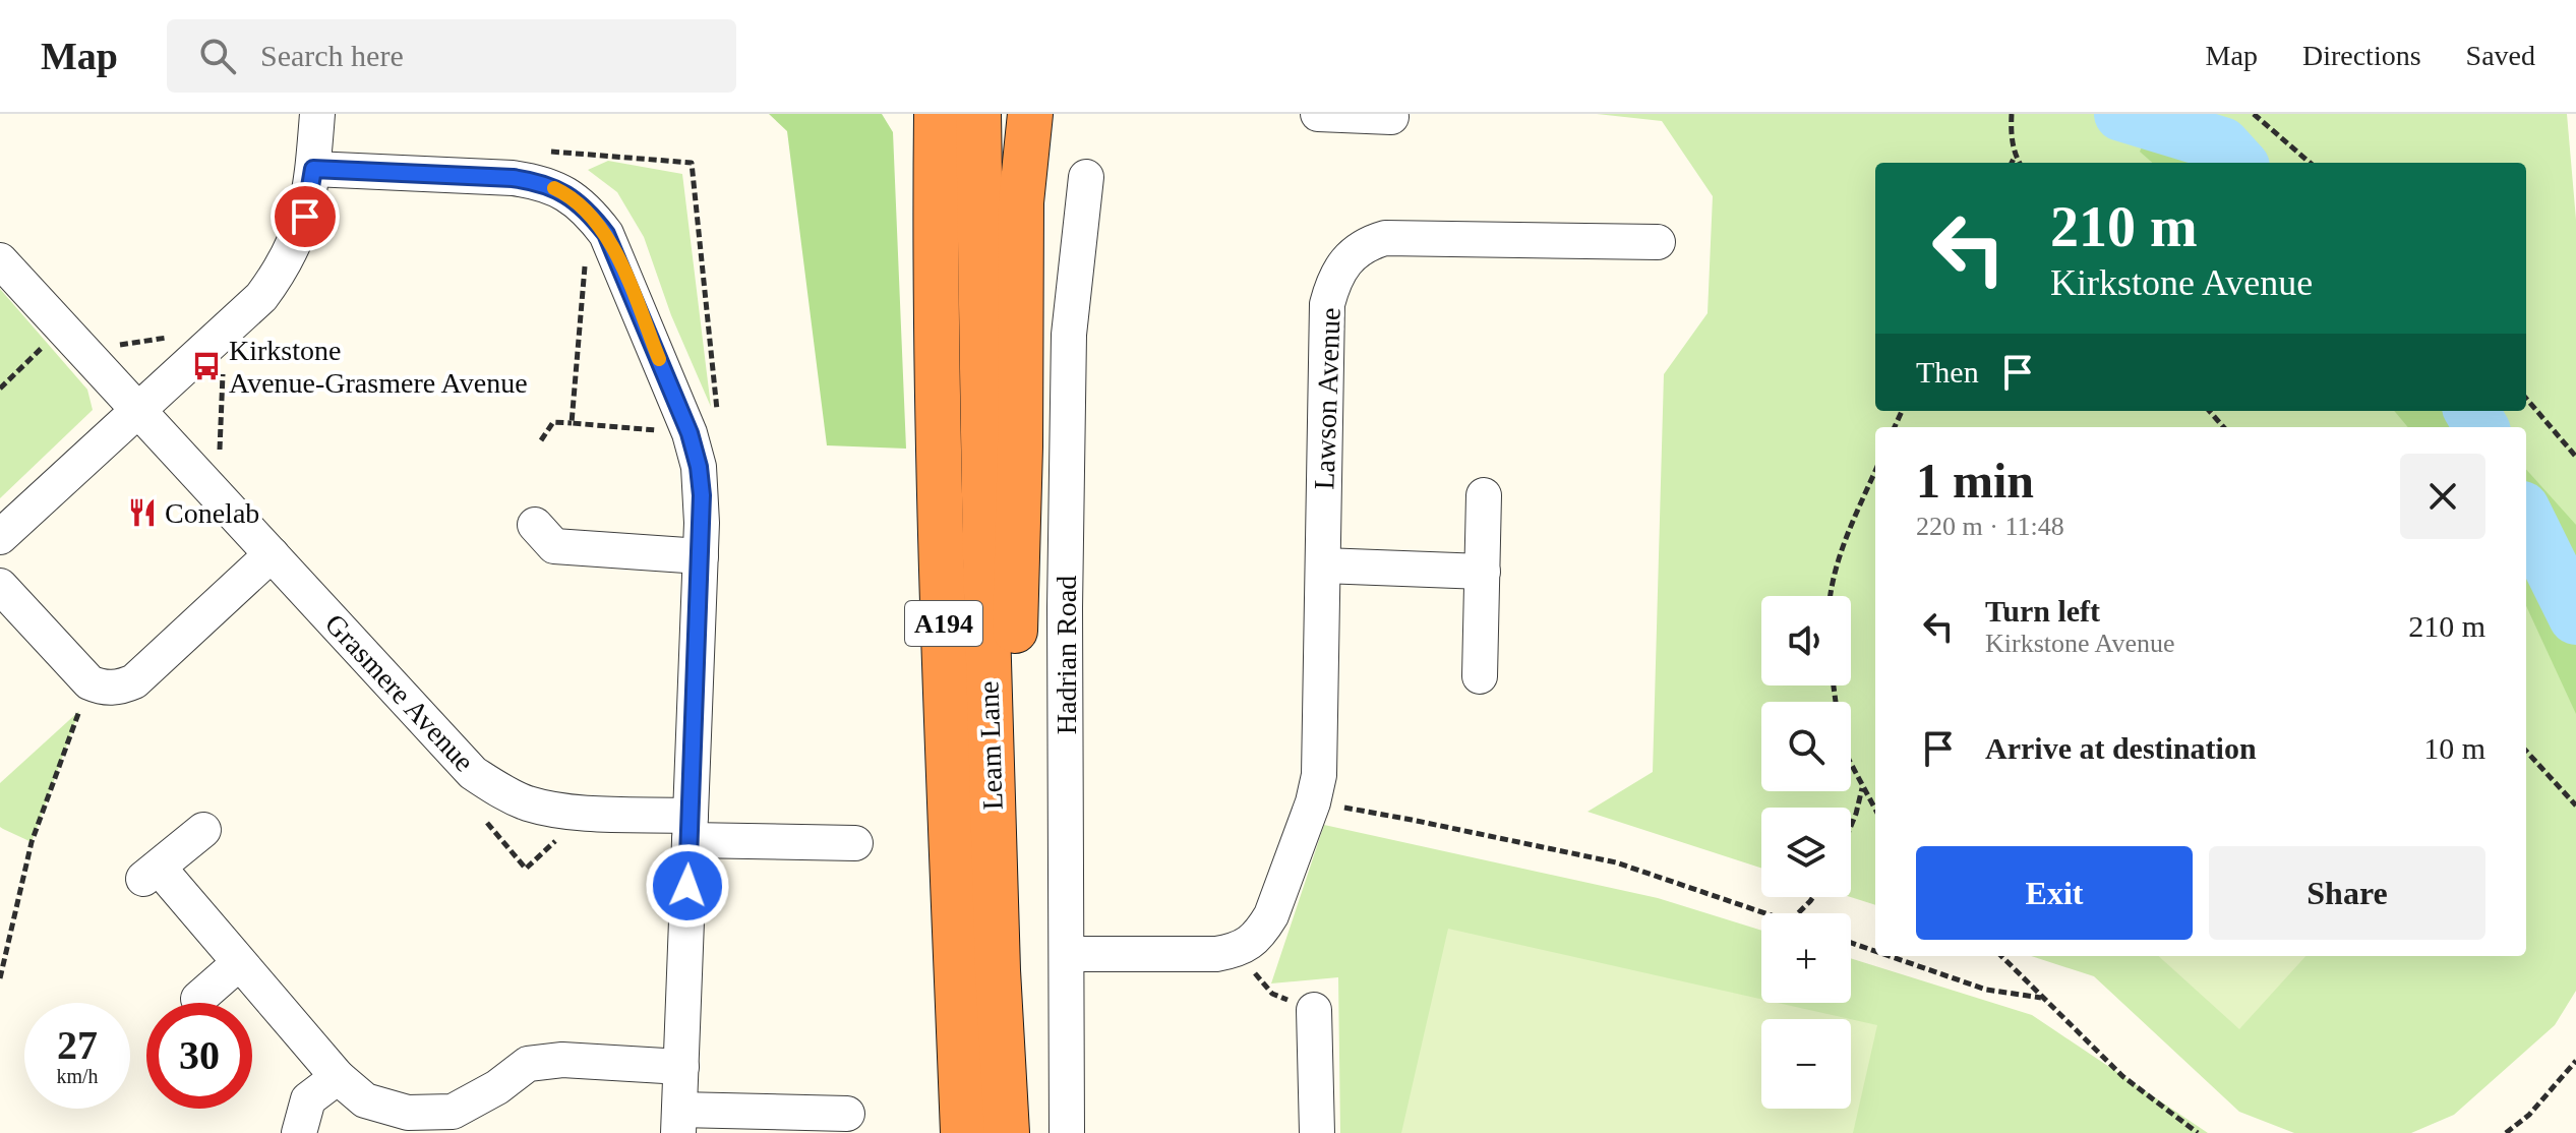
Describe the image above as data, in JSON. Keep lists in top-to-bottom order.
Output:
{
  "streets": {
    "highway": ["A194", "Leam Lane"],
    "street": ["Lawson Avenue", "Hadrian Road", "Grasmere Avenue"]
  },
  "crossings": [
    ["A194", "Leam Lane"]
  ],
  "places": {
    "bus stop": ["Kirkstone Avenue-Grasmere Avenue"],
    "restaurant": ["Conelab"]
  },
  "page": {
    "header": "Map",
    "search": "Search here",
    "nav": ["Map", "Directions", "Saved"],
    "turn": ["210 m", "Kirkstone Avenue"],
    "then": "Then",
    "heading": ["1 min", "220 m · 11:48"],
    "list": [
      {
        "name": "Turn left",
        "note": "Kirkstone Avenue",
        "value": "210 m"
      },
      {
        "name": "Arrive at destination",
        "value": "10 m"
      }
    ],
    "map_buttons": ["+", "−"],
    "buttons": ["Exit", "Share"],
    "speed": "27 km/h",
    "limit": "30"
  }
}
